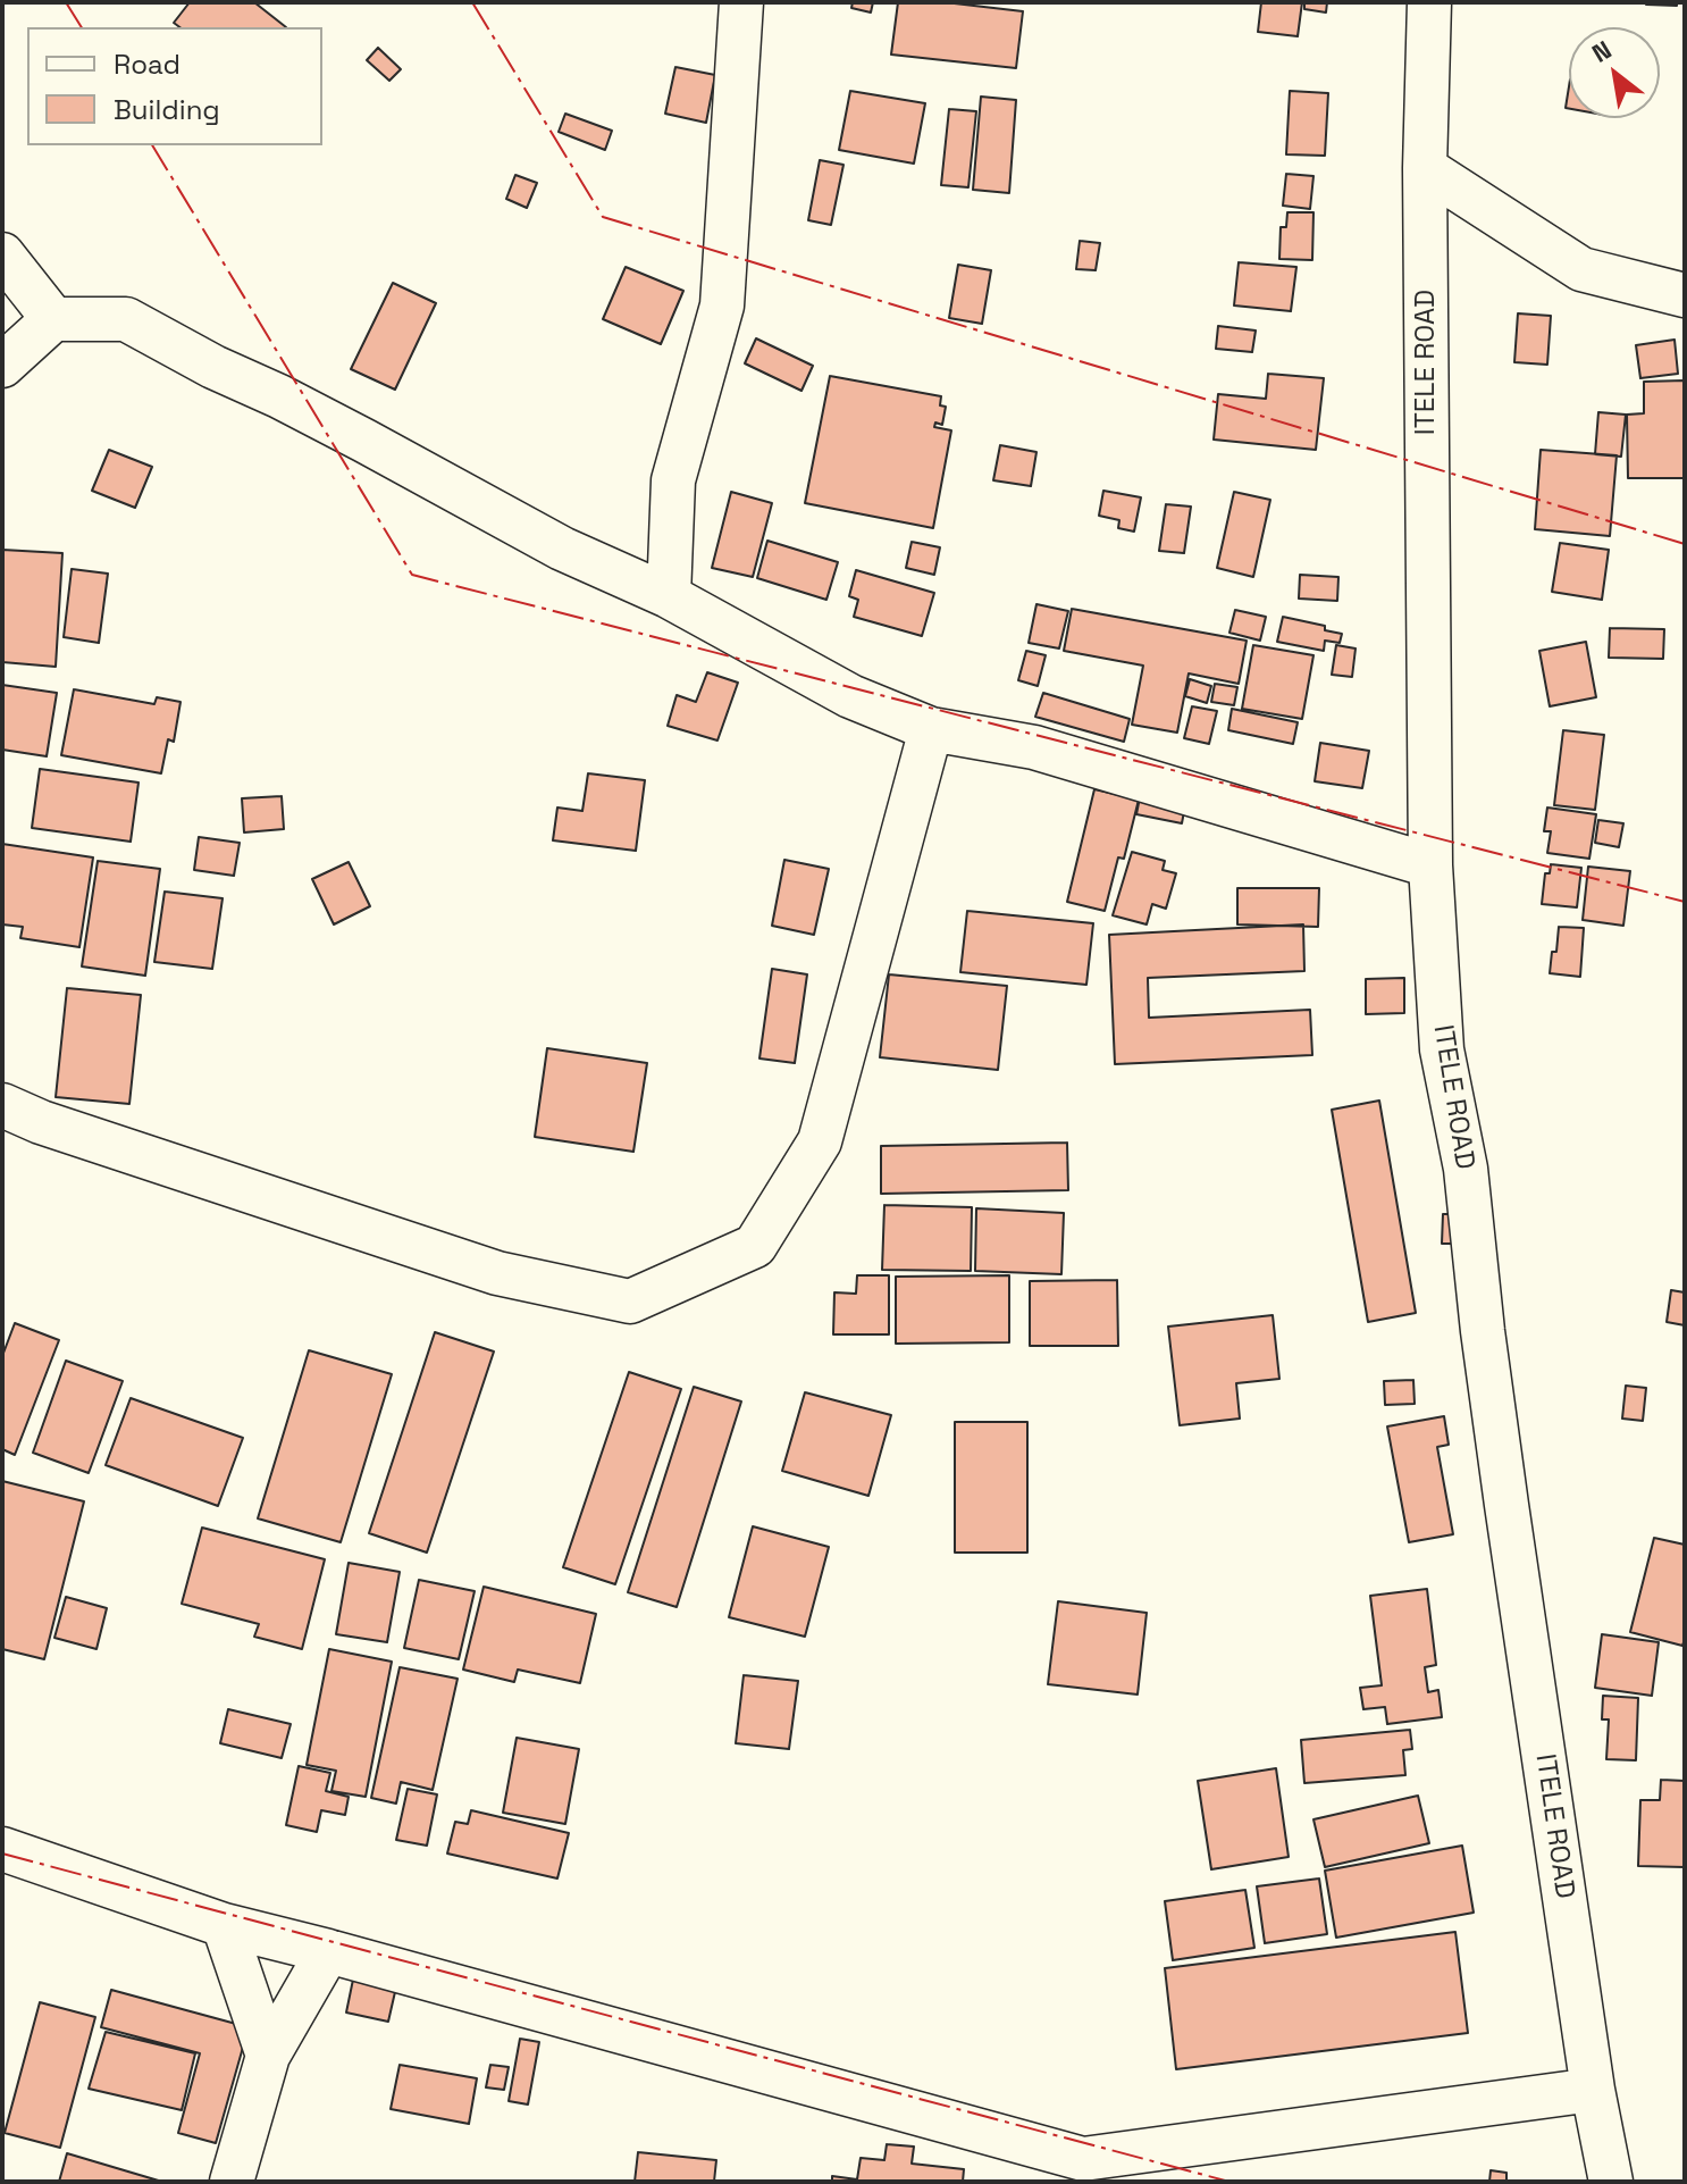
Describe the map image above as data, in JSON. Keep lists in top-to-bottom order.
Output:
{
  "streets": {
    "street": ["ITELE ROAD"]
  },
  "legend": ["Road", "Building"],
  "north": "top left"
}
